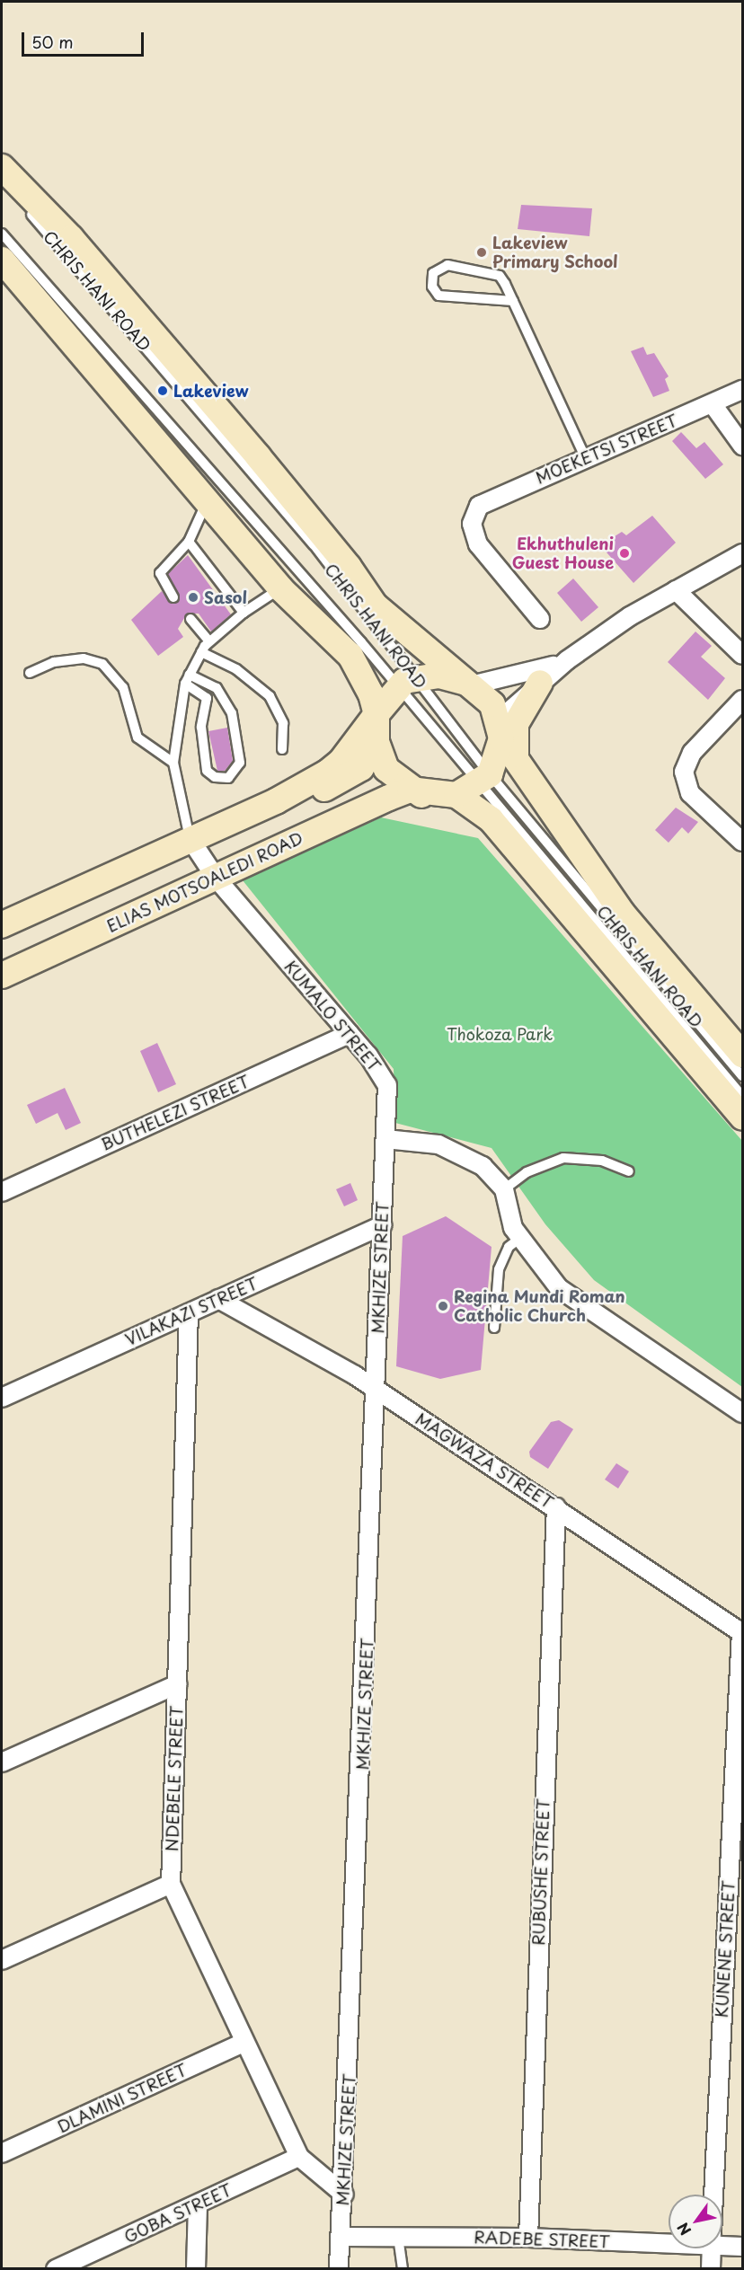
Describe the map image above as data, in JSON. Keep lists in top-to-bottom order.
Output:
{
  "streets": {
    "main road": ["CHRIS HANI ROAD", "ELIAS MOTSOALEDI ROAD"],
    "street": [
      "MOEKETSI STREET",
      "KUMALO STREET",
      "BUTHELEZI STREET",
      "MKHIZE STREET",
      "VILAKAZI STREET",
      "MAGWAZA STREET",
      "NDEBELE STREET",
      "RUBUSHE STREET",
      "KUNENE STREET",
      "DLAMINI STREET",
      "GOBA STREET",
      "RADEBE STREET"
    ]
  },
  "crossings": [
    ["CHRIS HANI ROAD", "ELIAS MOTSOALEDI ROAD"],
    ["ELIAS MOTSOALEDI ROAD", "KUMALO STREET"],
    ["KUMALO STREET", "BUTHELEZI STREET"],
    ["KUMALO STREET", "MKHIZE STREET"],
    ["MKHIZE STREET", "VILAKAZI STREET"],
    ["MKHIZE STREET", "MAGWAZA STREET"],
    ["MKHIZE STREET", "NDEBELE STREET"],
    ["MKHIZE STREET", "RADEBE STREET"],
    ["VILAKAZI STREET", "MAGWAZA STREET"],
    ["VILAKAZI STREET", "NDEBELE STREET"],
    ["MAGWAZA STREET", "RUBUSHE STREET"],
    ["MAGWAZA STREET", "KUNENE STREET"],
    ["NDEBELE STREET", "DLAMINI STREET"],
    ["NDEBELE STREET", "GOBA STREET"],
    ["RUBUSHE STREET", "RADEBE STREET"]
  ],
  "parks": ["Thokoza Park"],
  "places": [
    "Lakeview Primary School",
    "Lakeview",
    "Ekhuthuleni Guest House",
    "Sasol",
    "Regina Mundi Roman Catholic Church"
  ],
  "scale_bar": "50 m",
  "north": "bottom left"
}
